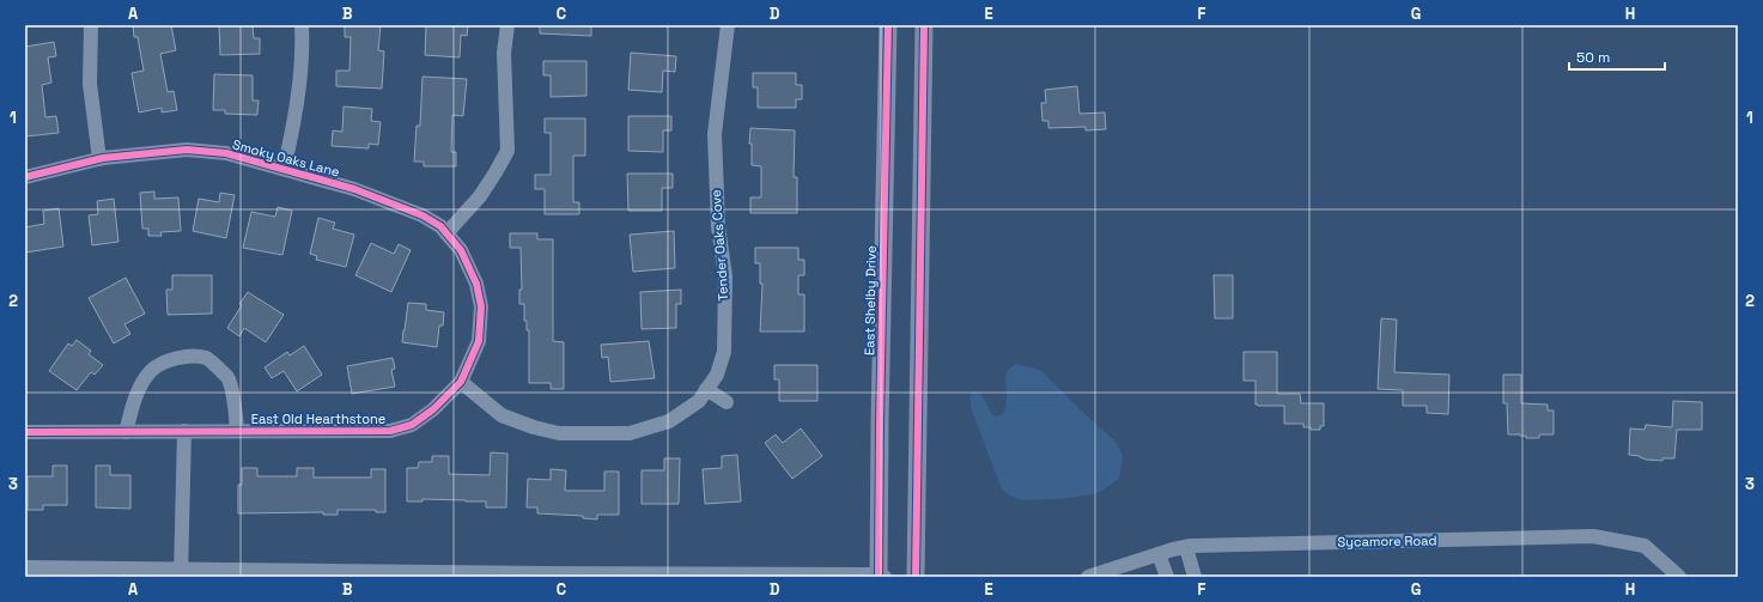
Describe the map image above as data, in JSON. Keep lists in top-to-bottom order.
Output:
{
  "streets": {
    "main road": ["East Shelby Drive"],
    "street": [
      "Smoky Oaks Lane",
      "Tender Oaks Cove",
      "East Old Hearthstone",
      "Sycamore Road"
    ]
  },
  "crossings": [
    ["Smoky Oaks Lane", "East Old Hearthstone"],
    ["Tender Oaks Cove", "East Old Hearthstone"]
  ],
  "scale_bar": "50 m",
  "grid": {
    "columns": [
      "A",
      "B",
      "C",
      "D",
      "E",
      "F",
      "G",
      "H"
    ],
    "rows": ["1", "2", "3"]
  }
}
